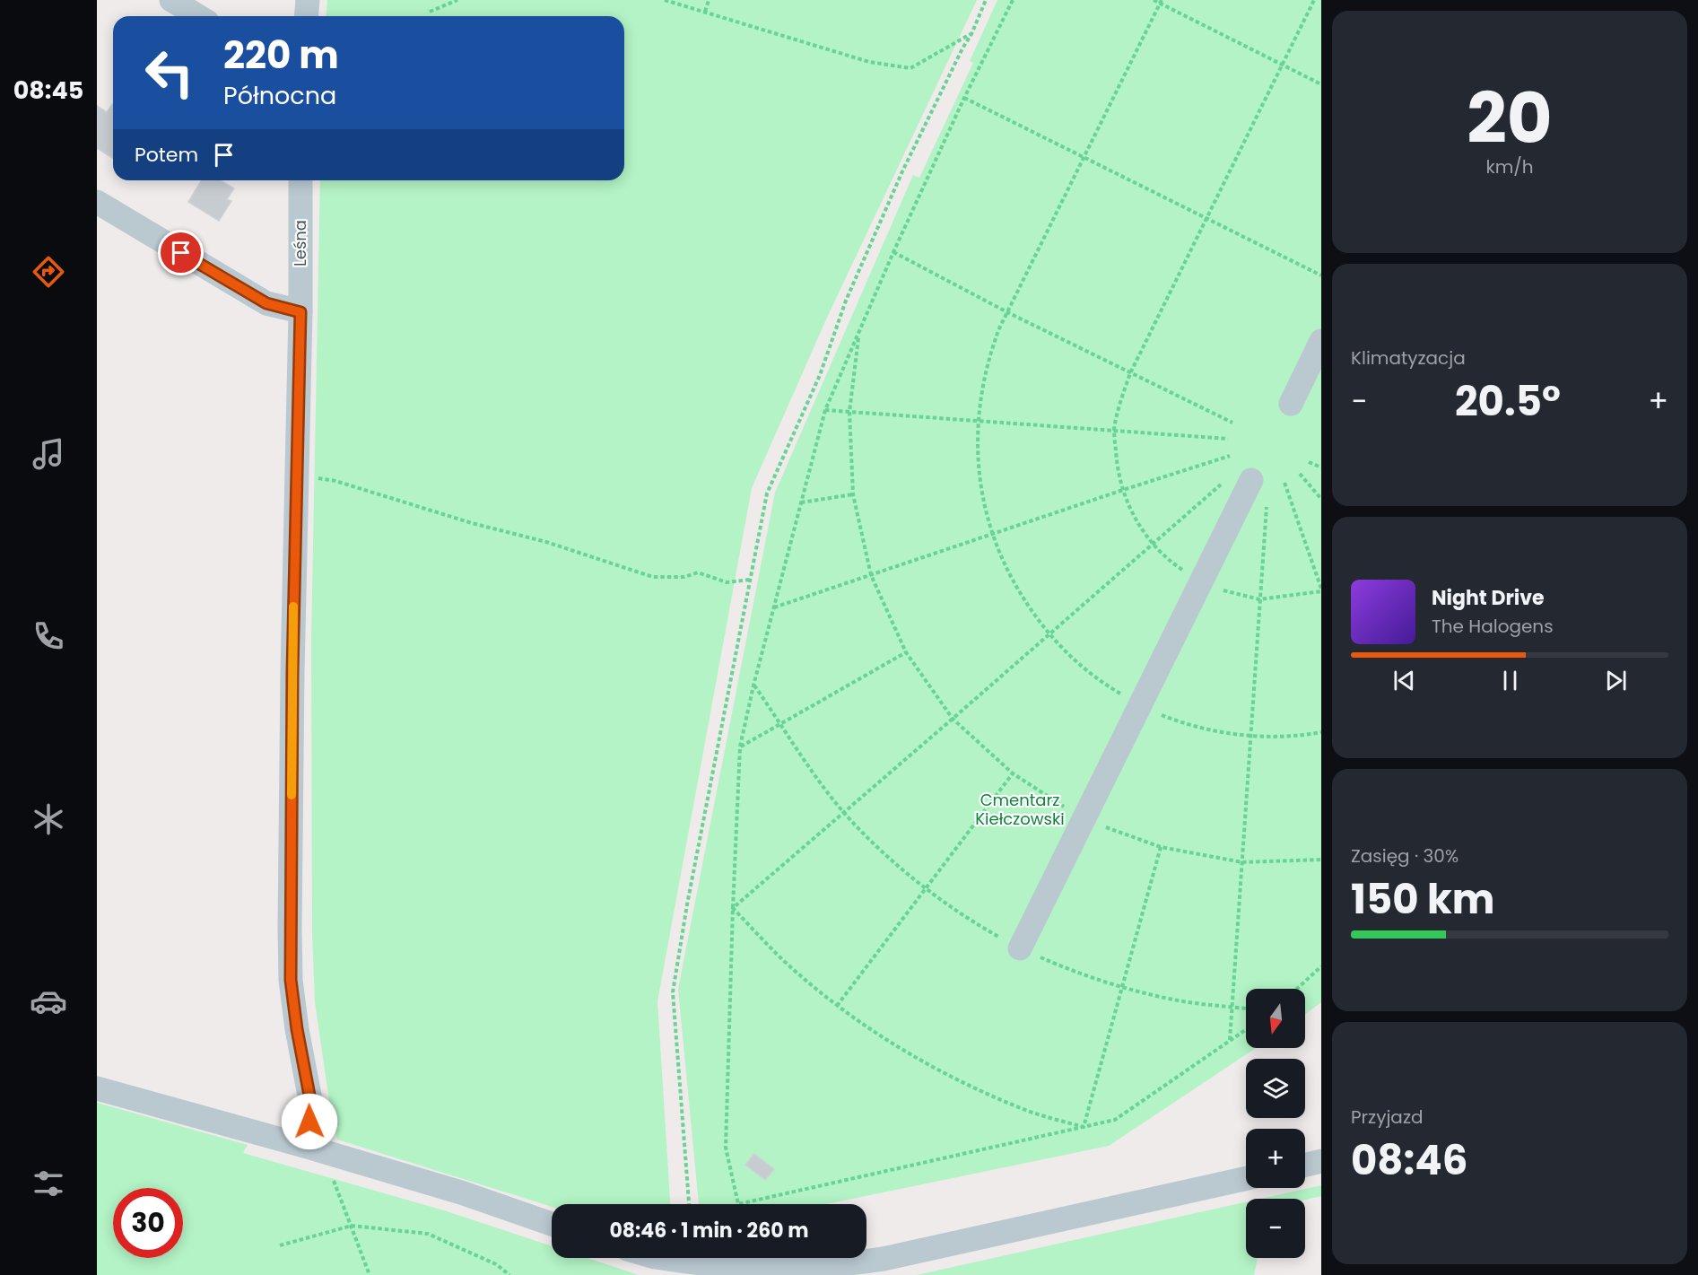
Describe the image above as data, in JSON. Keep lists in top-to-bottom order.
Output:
{
  "streets": {
    "street": ["Leśna"]
  },
  "parks": ["Cmentarz Kiełczowski"],
  "north": "bottom",
  "page": {
    "tabs": "08:45",
    "tile": [
      ["20", "km/h"],
      "Klimatyzacja",
      ["Zasięg · 30%", "150 km"],
      ["Przyjazd", "08:46"]
    ],
    "turn": ["220 m", "Północna"],
    "then": "Potem",
    "heat": ["−", "20.5°", "+"],
    "song": ["Night Drive", "The Halogens"],
    "map_buttons": ["+", "−"],
    "limit": "30",
    "trip": "08:46 · 1 min · 260 m"
  }
}
